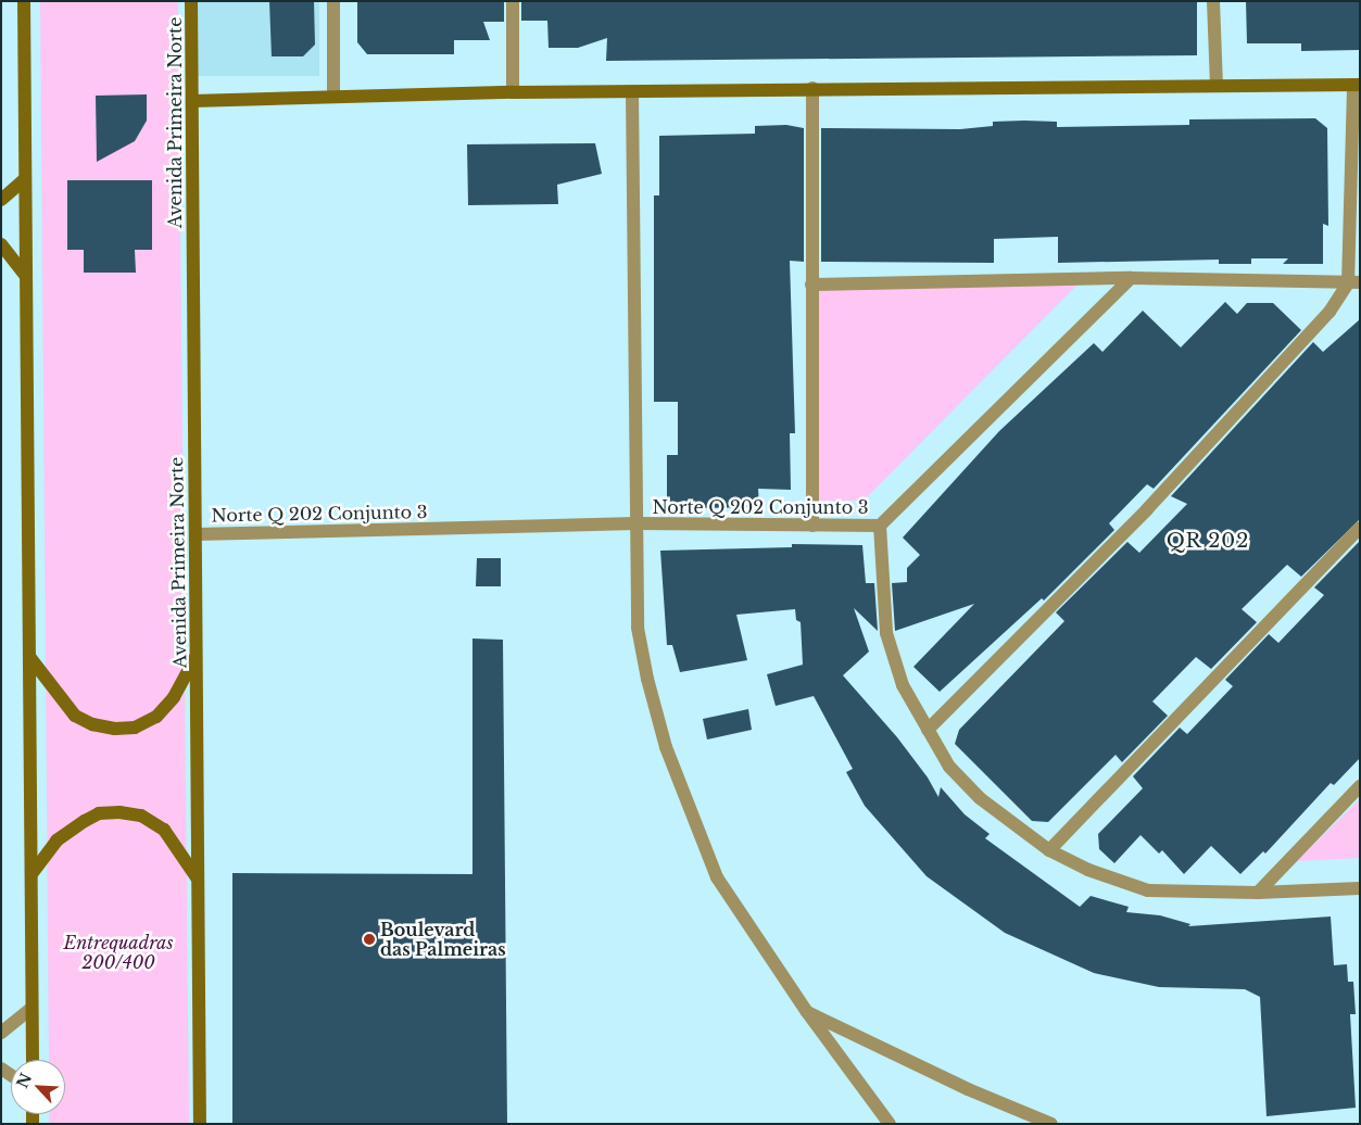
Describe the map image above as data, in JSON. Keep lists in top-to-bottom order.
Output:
{
  "streets": {
    "main road": ["Avenida Primeira Norte"],
    "street": ["Norte Q 202 Conjunto 3"]
  },
  "crossings": [
    ["Avenida Primeira Norte", "Norte Q 202 Conjunto 3"]
  ],
  "districts": ["QR 202"],
  "parks": ["Entrequadras 200/400"],
  "places": ["Boulevard das Palmeiras"],
  "north": "top left"
}
